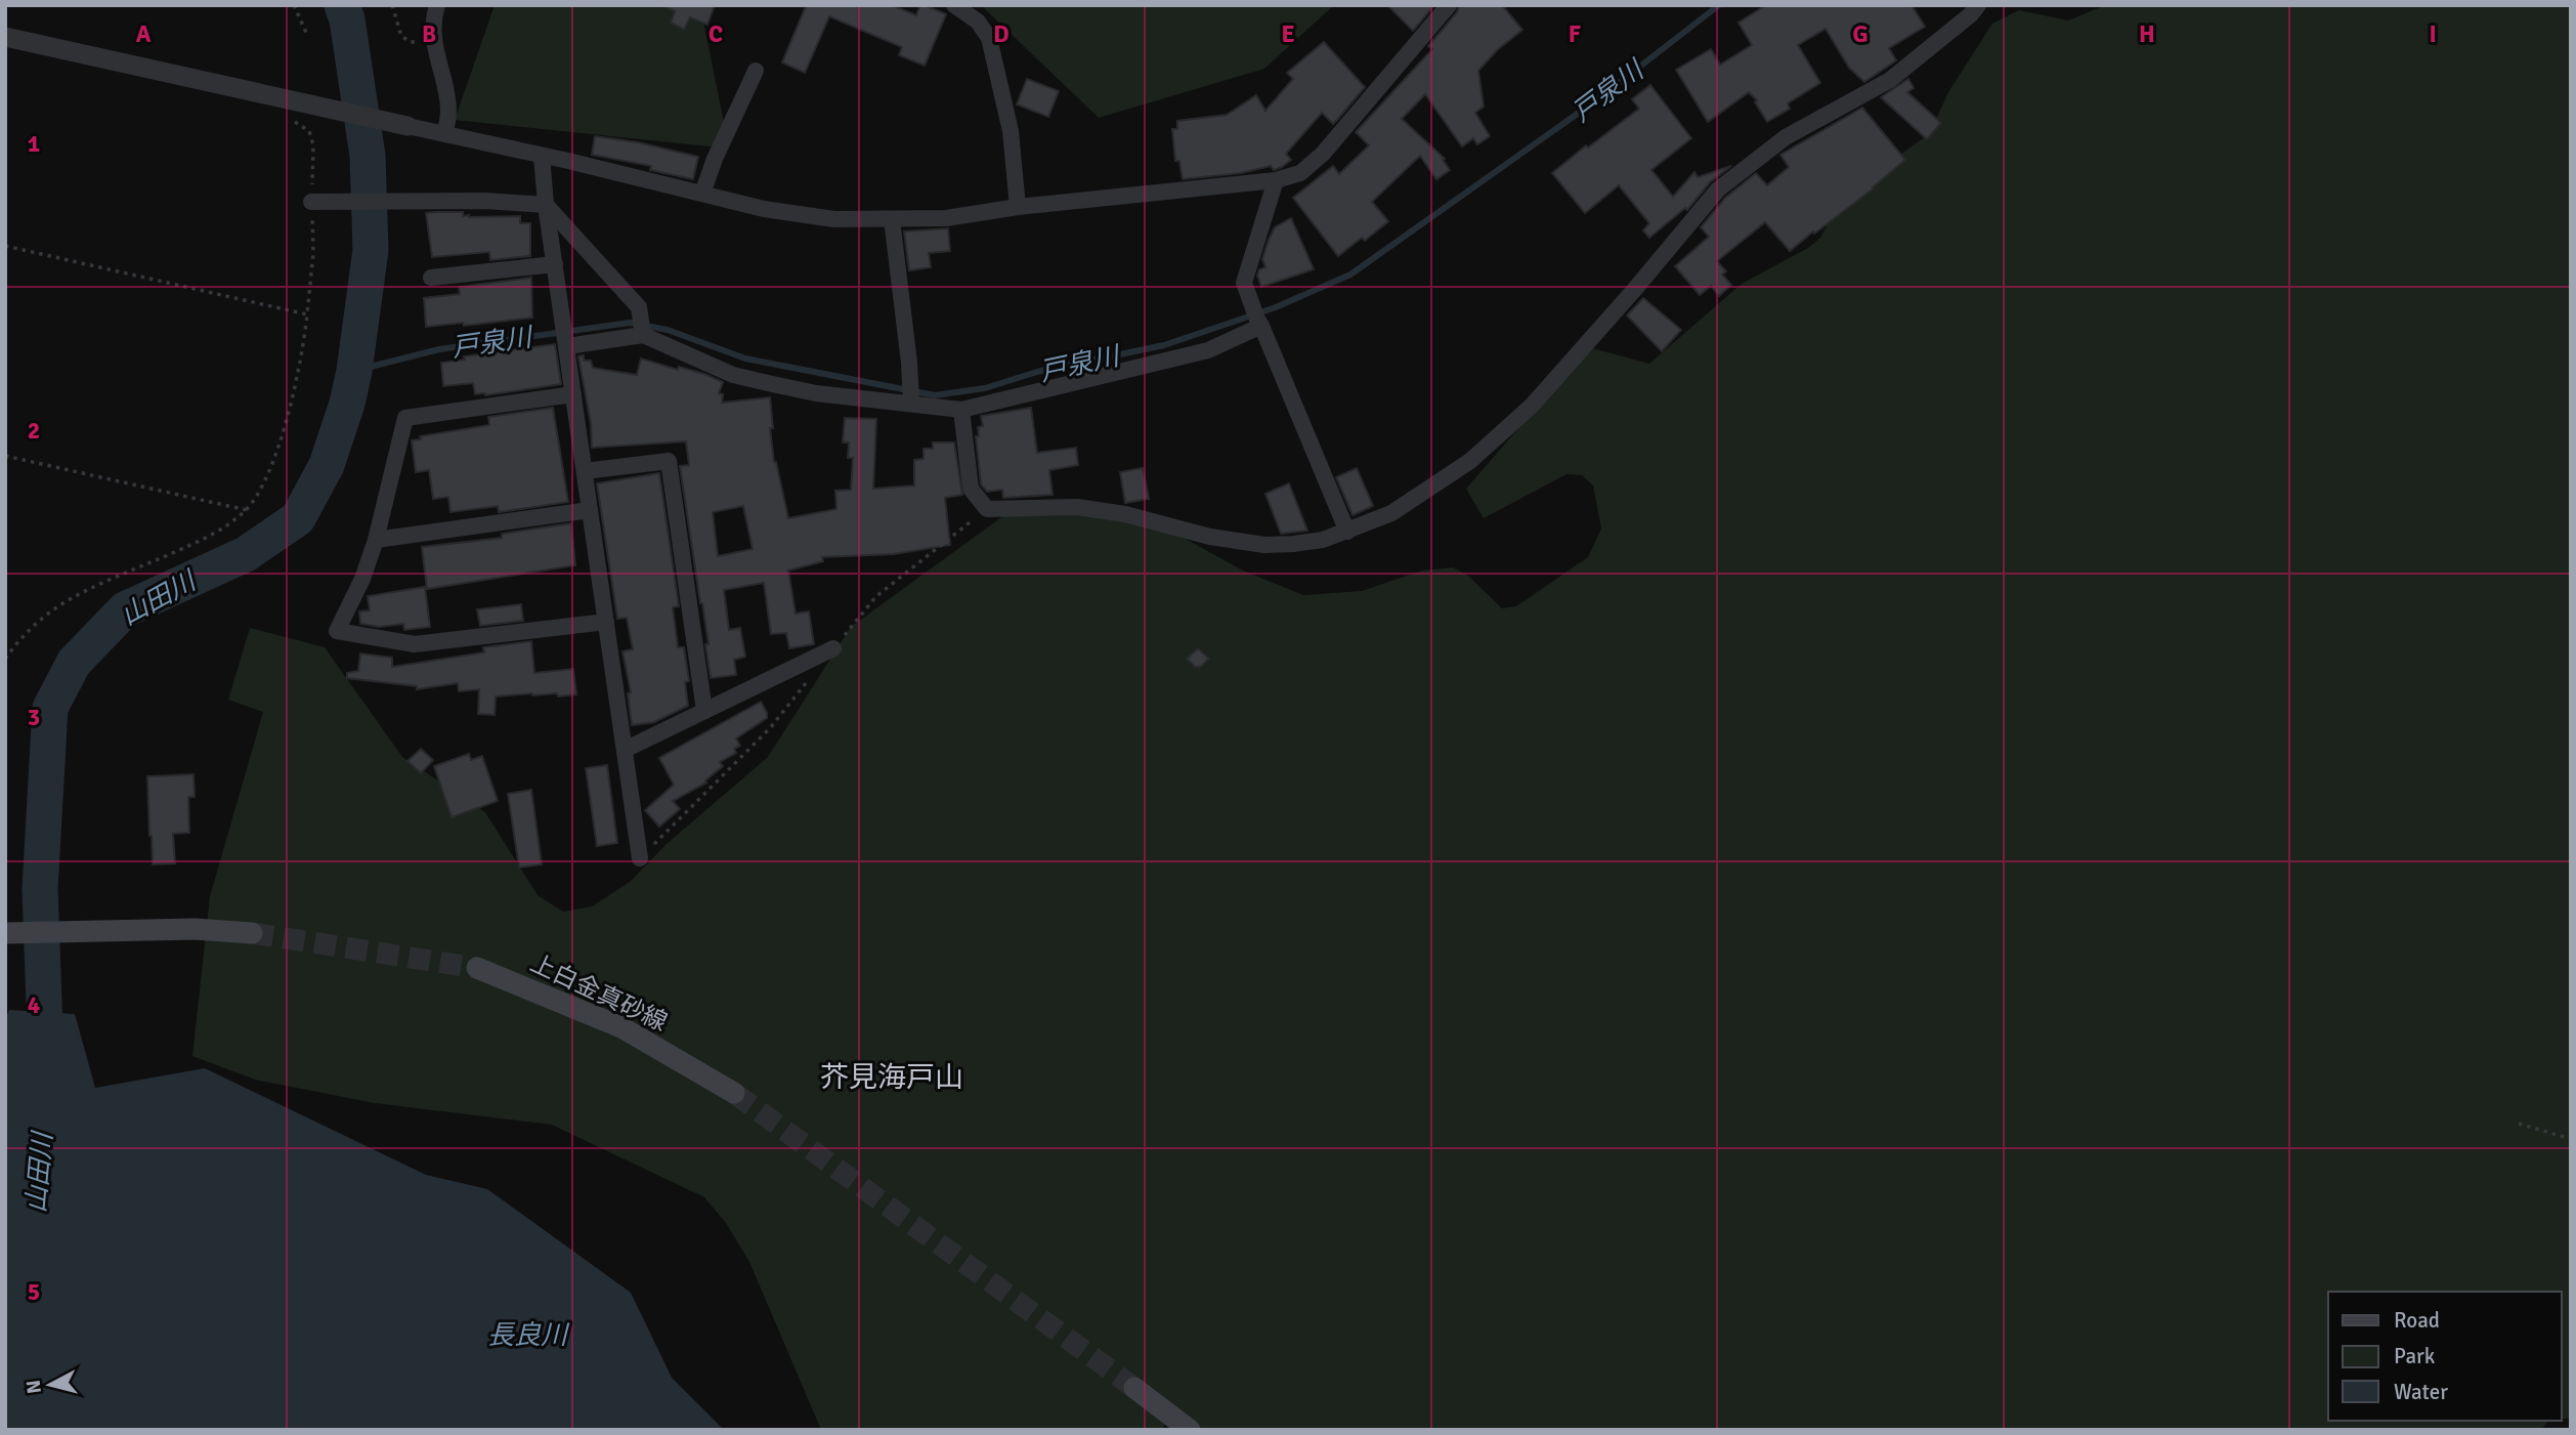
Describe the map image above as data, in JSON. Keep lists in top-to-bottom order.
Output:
{
  "streets": {
    "main road": ["上白金真砂線"]
  },
  "districts": ["芥見海戸山"],
  "water": ["戸泉川", "山田川", "長良川"],
  "legend": ["Road", "Park", "Water"],
  "north": "left",
  "grid": {
    "columns": [
      "A",
      "B",
      "C",
      "D",
      "E",
      "F",
      "G",
      "H",
      "I"
    ],
    "rows": [
      "1",
      "2",
      "3",
      "4",
      "5"
    ]
  }
}
